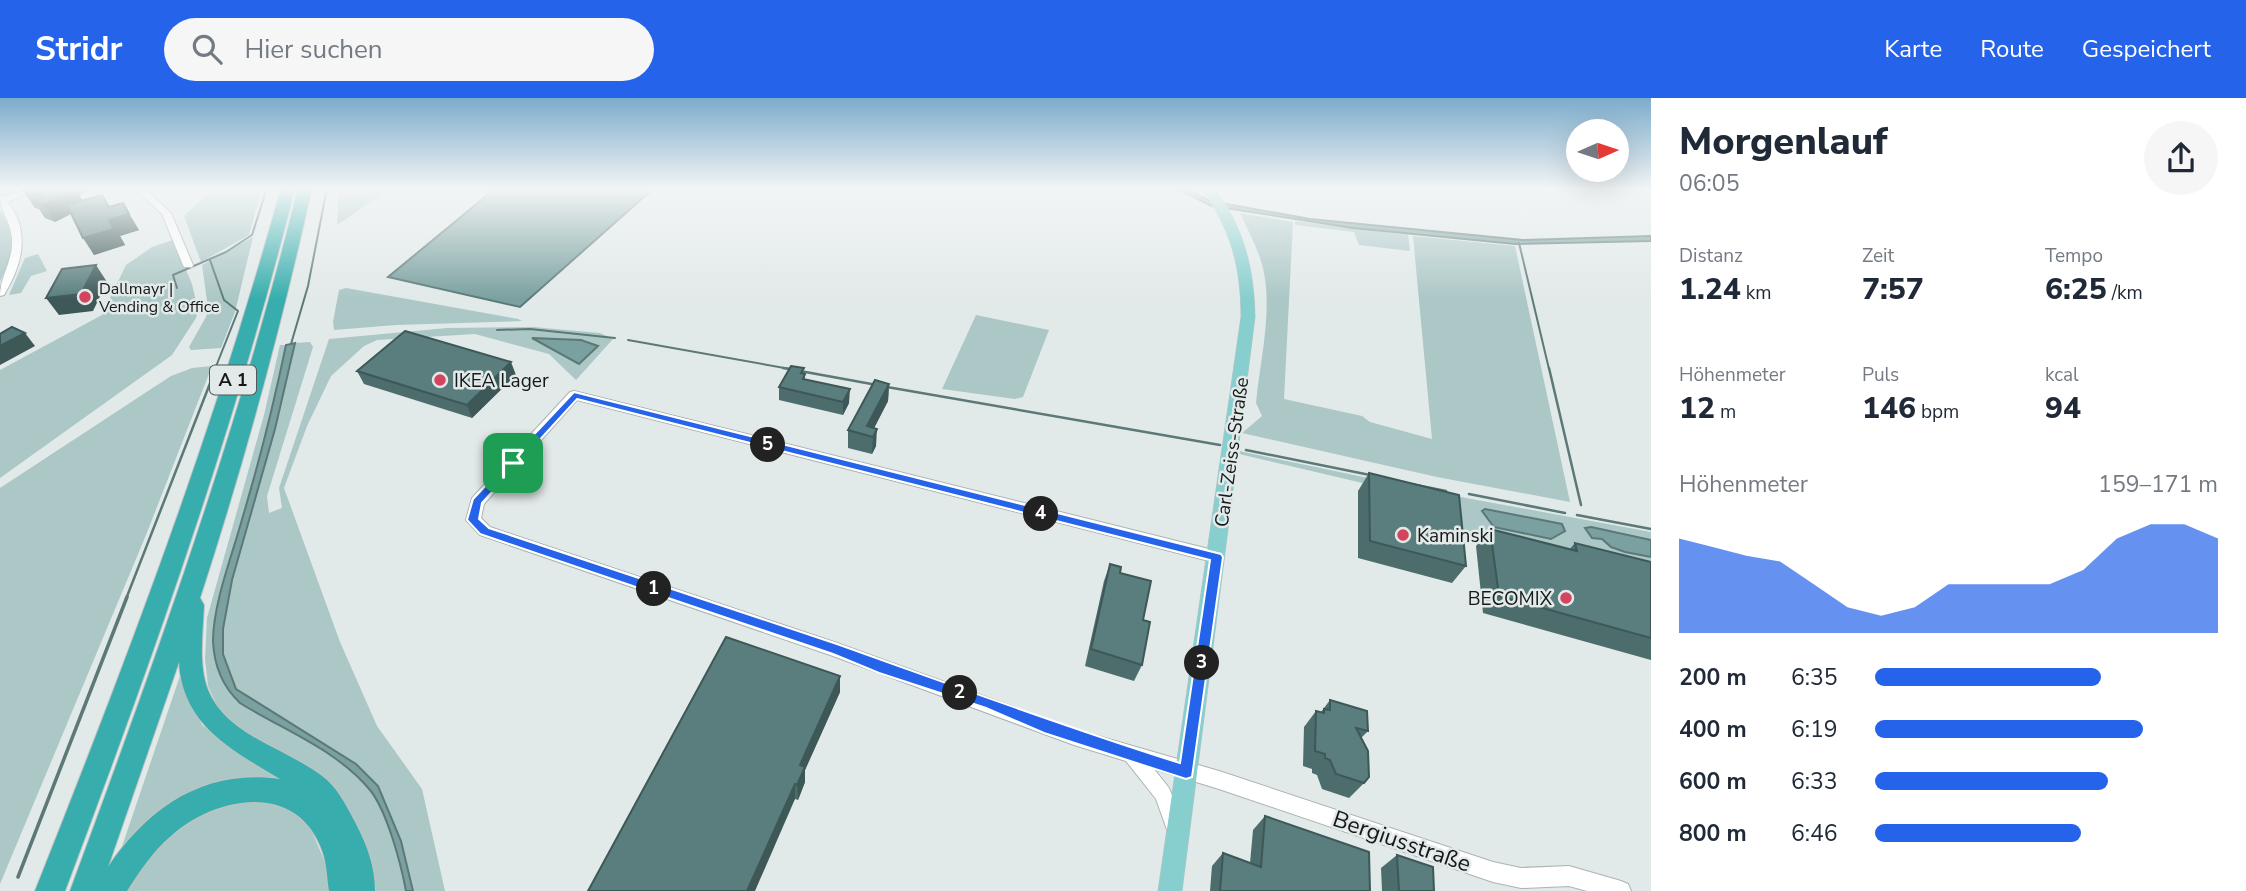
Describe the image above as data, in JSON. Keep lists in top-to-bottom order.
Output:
{
  "streets": {
    "highway": ["A 1"],
    "main road": ["Carl-Zeiss-Straße"],
    "street": ["Bergiusstraße"]
  },
  "crossings": [
    ["Carl-Zeiss-Straße", "Bergiusstraße"]
  ],
  "places": [
    "Dallmayr | Vending & Office",
    "IKEA Lager",
    "Kaminski",
    "BECOMIX"
  ],
  "north": "right",
  "page": {
    "header": "Stridr",
    "search": "Hier suchen",
    "nav": ["Karte", "Route", "Gespeichert"],
    "heading": ["Morgenlauf", "06:05"],
    "stats": [
      ["Distanz", "1.24 km"],
      ["Zeit", "7:57"],
      ["Tempo", "6:25 /km"],
      ["Höhenmeter", "12 m"],
      ["Puls", "146 bpm"],
      ["kcal", "94"]
    ],
    "pins": [
      "5",
      "4",
      "1",
      "3",
      "2"
    ],
    "chart": ["Höhenmeter", "159–171 m"],
    "list": [
      {
        "name": "200 m",
        "note": "6:35"
      },
      {
        "name": "400 m",
        "note": "6:19"
      },
      {
        "name": "600 m",
        "note": "6:33"
      },
      {
        "name": "800 m",
        "note": "6:46"
      }
    ]
  }
}
